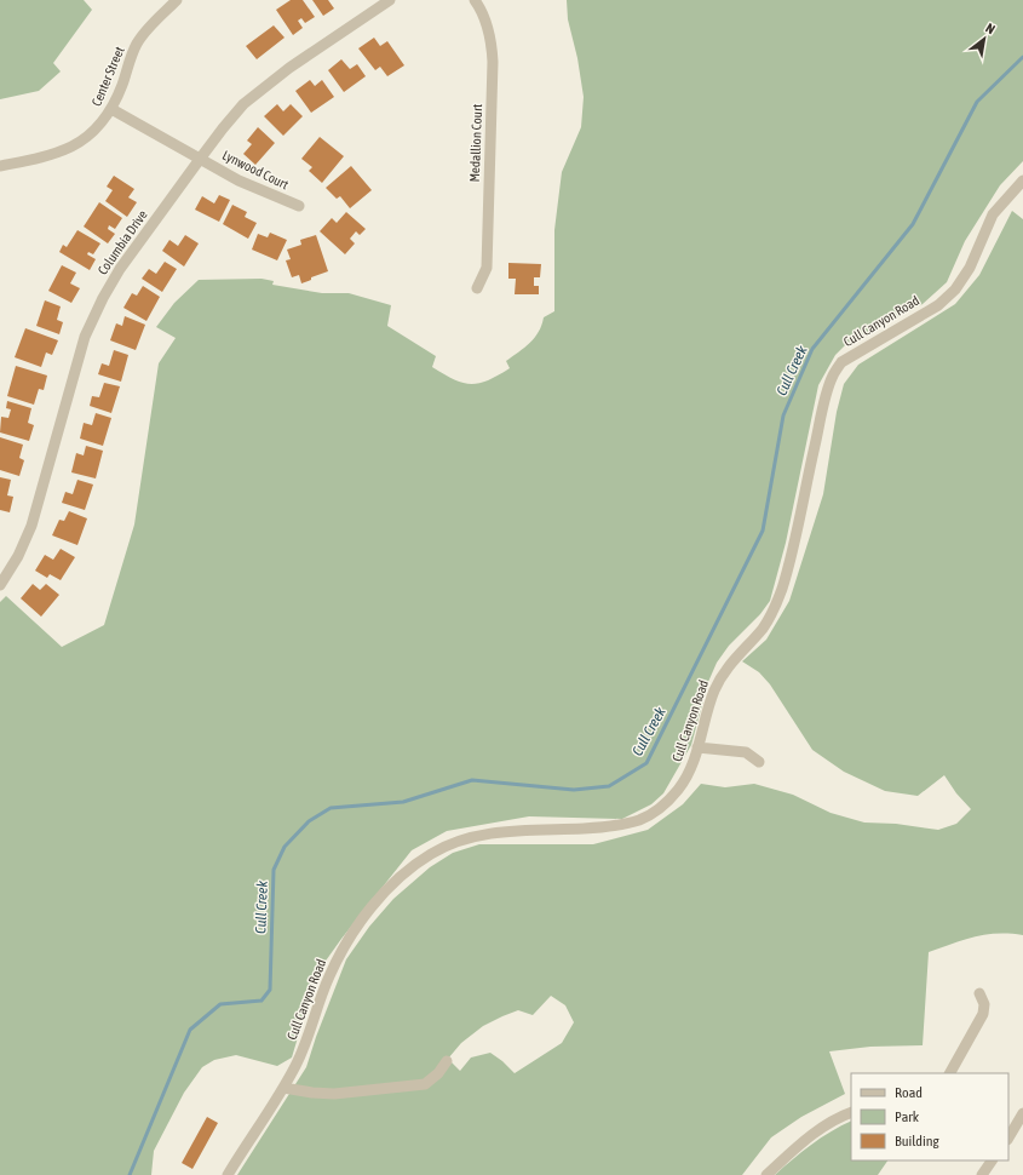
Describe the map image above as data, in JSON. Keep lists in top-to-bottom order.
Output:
{
  "streets": {
    "street": [
      "Center Street",
      "Medallion Court",
      "Lynwood Court",
      "Columbia Drive",
      "Cull Canyon Road"
    ]
  },
  "crossings": [
    ["Center Street", "Lynwood Court"],
    ["Lynwood Court", "Columbia Drive"]
  ],
  "water": ["Cull Creek"],
  "legend": ["Road", "Park", "Building"],
  "north": "top right"
}
